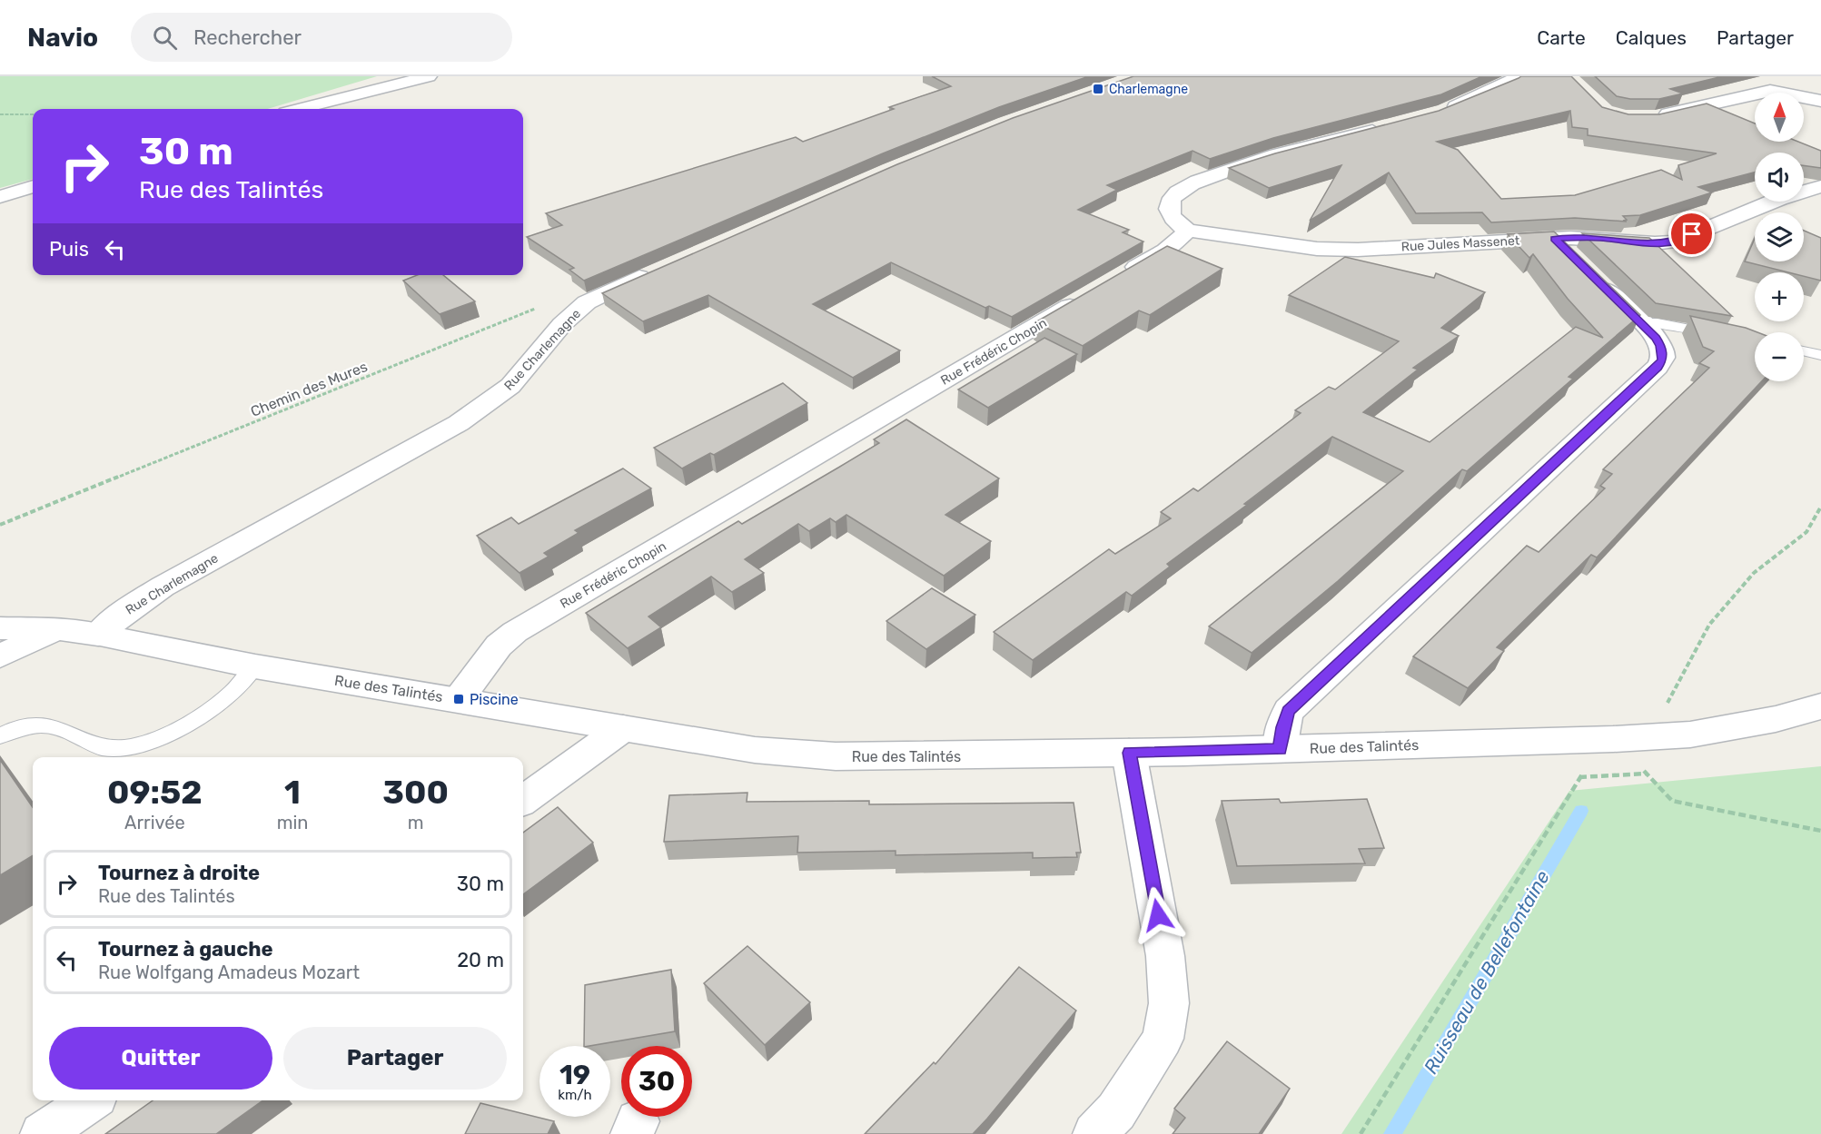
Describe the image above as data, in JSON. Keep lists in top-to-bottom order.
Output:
{
  "streets": {
    "street": [
      "Rue Jules Massenet",
      "Rue Charlemagne",
      "Rue Frédéric Chopin",
      "Rue des Talintés"
    ],
    "path": ["Chemin des Mures"]
  },
  "crossings": [
    ["Rue Charlemagne", "Rue des Talintés"],
    ["Rue Frédéric Chopin", "Rue des Talintés"]
  ],
  "water": ["Ruisseau de Bellefontaine"],
  "places": {
    "transit": ["Charlemagne", "Piscine"]
  },
  "north": "top",
  "page": {
    "header": "Navio",
    "search": "Rechercher",
    "nav": ["Carte", "Calques", "Partager"],
    "map_buttons": ["+", "−"],
    "turn": ["30 m", "Rue des Talintés"],
    "then": "Puis",
    "eta": [
      "09:52",
      "Arrivée",
      "1",
      "min",
      "300",
      "m"
    ],
    "list": [
      {
        "name": "Tournez à droite",
        "note": "Rue des Talintés",
        "value": "30 m"
      },
      {
        "name": "Tournez à gauche",
        "note": "Rue Wolfgang Amadeus Mozart",
        "value": "20 m"
      }
    ],
    "buttons": ["Quitter", "Partager"],
    "speed": "19 km/h",
    "limit": "30"
  }
}
